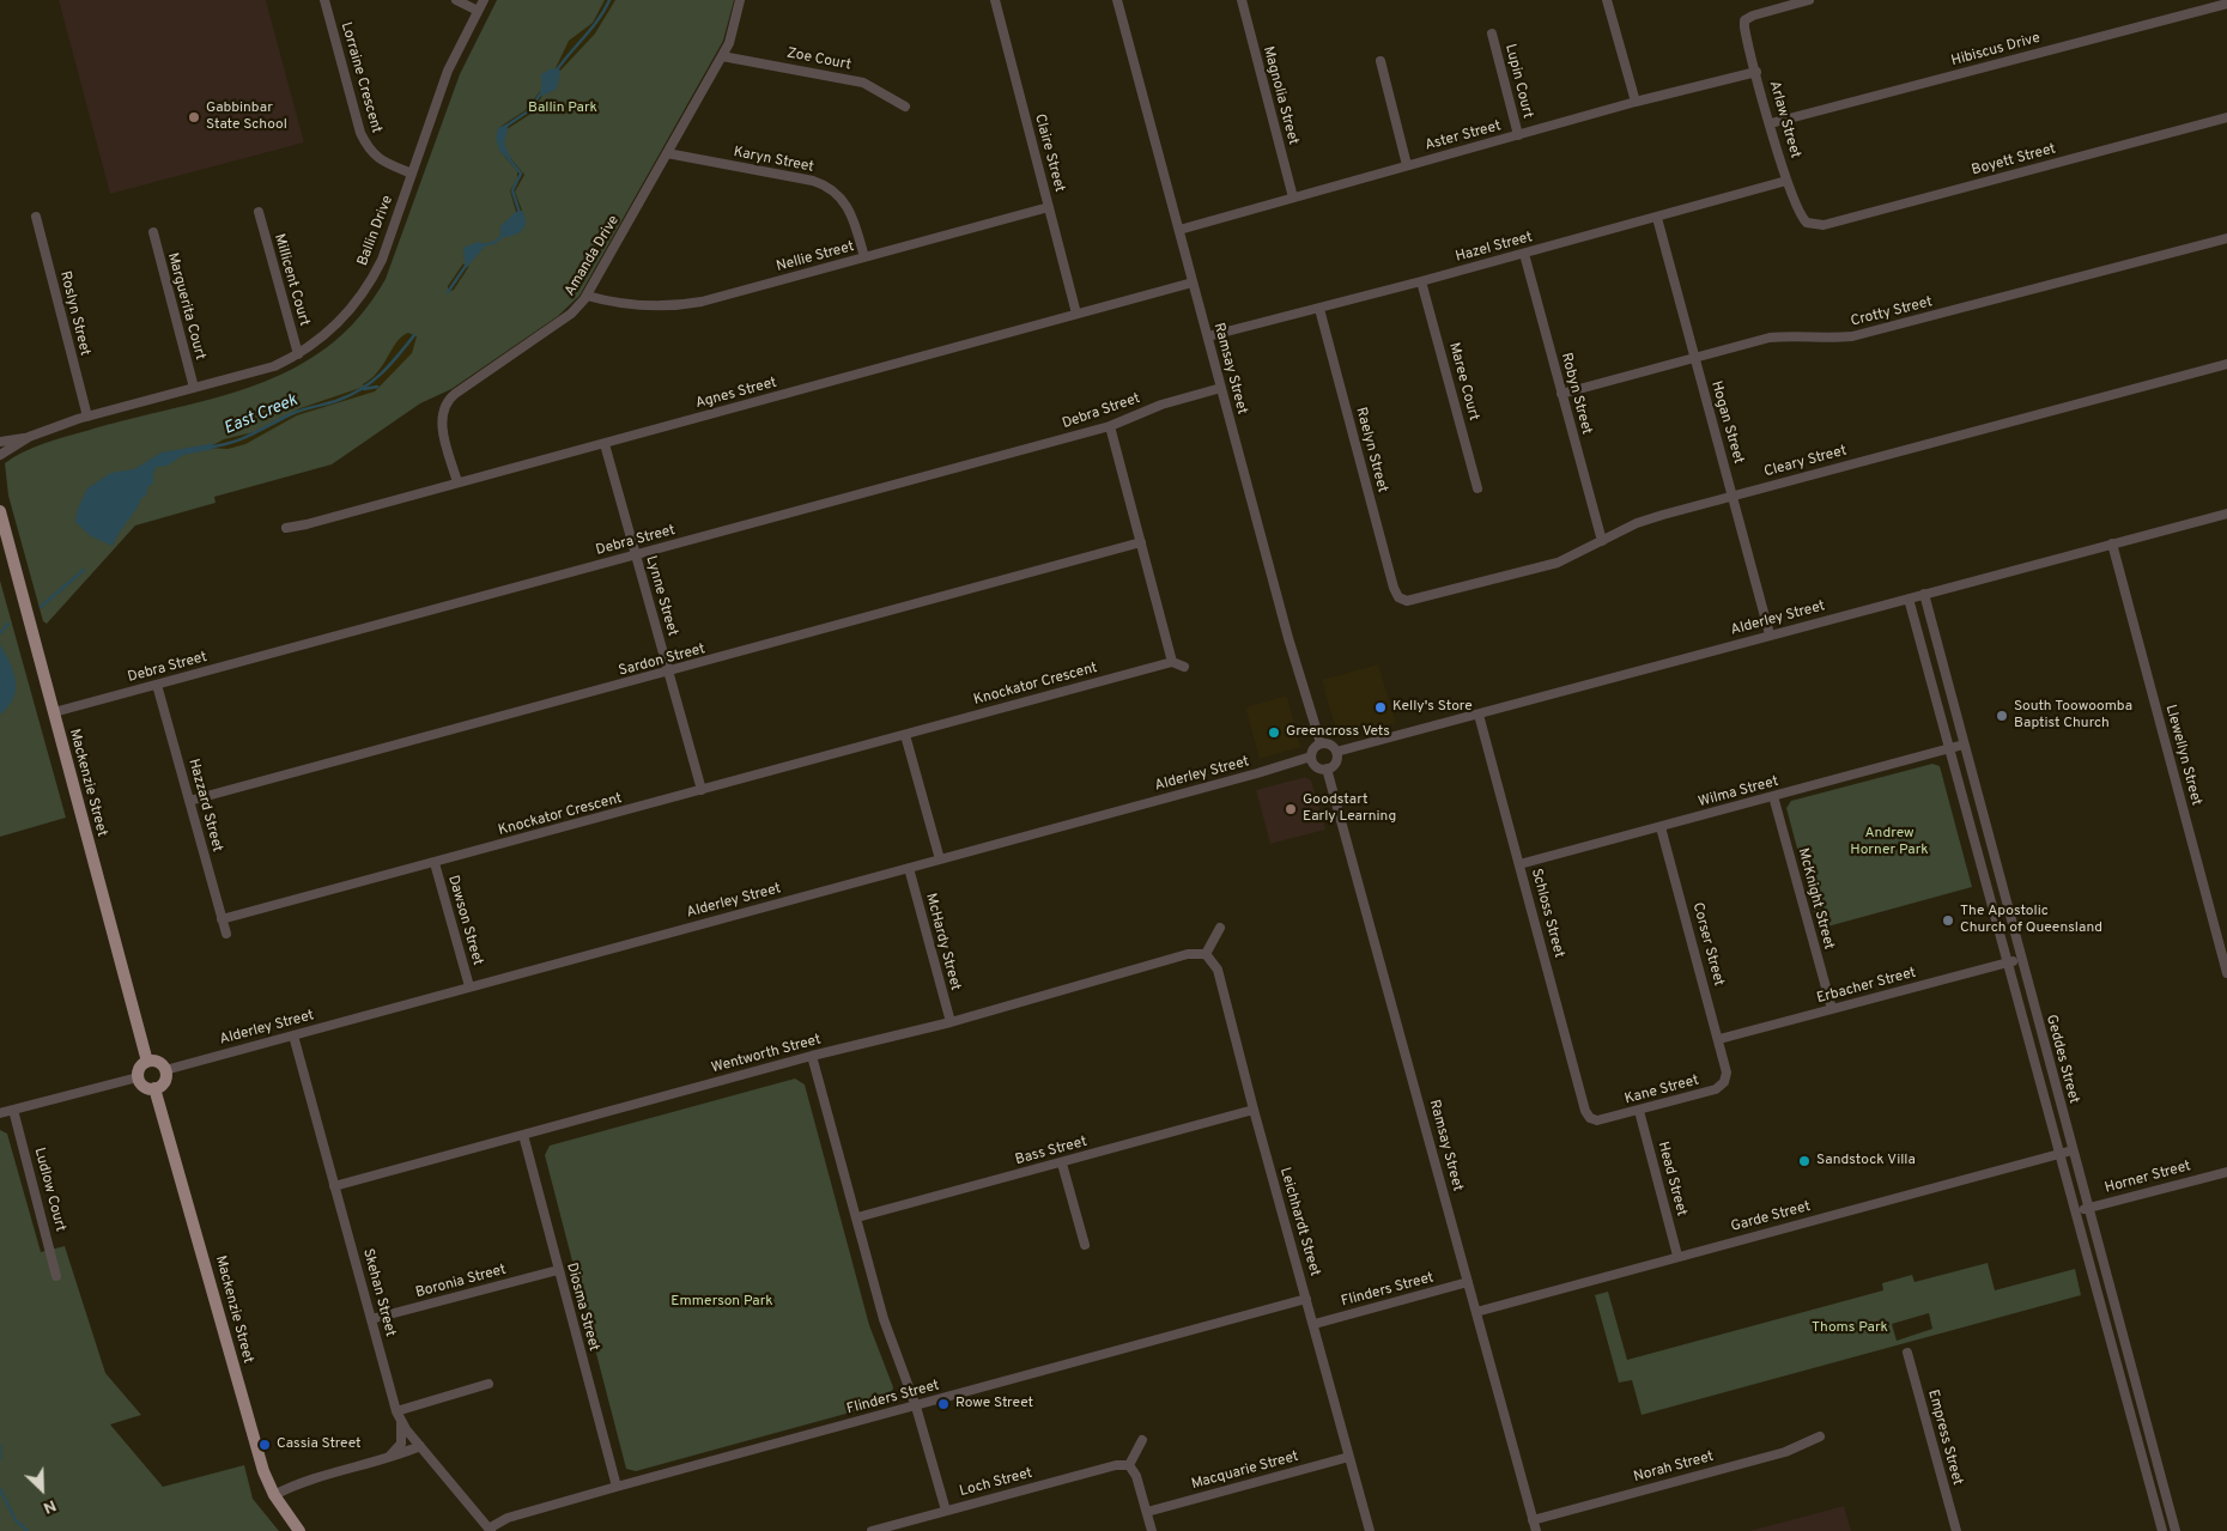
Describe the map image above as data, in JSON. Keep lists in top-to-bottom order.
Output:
{
  "streets": {
    "main road": ["Mackenzie Street"],
    "street": [
      "Hibiscus Drive",
      "Zoe Court",
      "Lorraine Crescent",
      "Lupin Court",
      "Magnolia Street",
      "Arlaw Street",
      "Aster Street",
      "Claire Street",
      "Karyn Street",
      "Boyett Street",
      "Ballin Drive",
      "Hazel Street",
      "Amanda Drive",
      "Nellie Street",
      "Millicent Court",
      "Marguerita Court",
      "Crotty Street",
      "Roslyn Street",
      "Ramsay Street",
      "Maree Court",
      "Agnes Street",
      "Robyn Street",
      "Debra Street",
      "Hogan Street",
      "Raelyn Street",
      "Cleary Street",
      "Lynne Street",
      "Alderley Street",
      "Sardon Street",
      "Knockator Crescent",
      "Llewellyn Street",
      "Wilma Street",
      "Hazzard Street",
      "McKnight Street",
      "Schloss Street",
      "Dawson Street",
      "McHardy Street",
      "Corser Street",
      "Erbacher Street",
      "Wentworth Street",
      "Geddes Street",
      "Kane Street",
      "Bass Street",
      "Horner Street",
      "Head Street",
      "Ludlow Court",
      "Garde Street",
      "Leichhardt Street",
      "Boronia Street",
      "Flinders Street",
      "Skehan Street",
      "Diosma Street",
      "Empress Street",
      "Norah Street",
      "Macquarie Street",
      "Loch Street"
    ]
  },
  "crossings": [
    ["Hibiscus Drive", "Arlaw Street"],
    ["Zoe Court", "Amanda Drive"],
    ["Lorraine Crescent", "Ballin Drive"],
    ["Lupin Court", "Aster Street"],
    ["Magnolia Street", "Aster Street"],
    ["Arlaw Street", "Aster Street"],
    ["Arlaw Street", "Boyett Street"],
    ["Arlaw Street", "Hazel Street"],
    ["Aster Street", "Ramsay Street"],
    ["Claire Street", "Nellie Street"],
    ["Claire Street", "Agnes Street"],
    ["Karyn Street", "Amanda Drive"],
    ["Karyn Street", "Nellie Street"],
    ["Ballin Drive", "Millicent Court"],
    ["Ballin Drive", "Marguerita Court"],
    ["Ballin Drive", "Roslyn Street"],
    ["Hazel Street", "Ramsay Street"],
    ["Hazel Street", "Maree Court"],
    ["Hazel Street", "Robyn Street"],
    ["Hazel Street", "Hogan Street"],
    ["Hazel Street", "Raelyn Street"],
    ["Amanda Drive", "Nellie Street"],
    ["Amanda Drive", "Agnes Street"],
    ["Crotty Street", "Robyn Street"],
    ["Crotty Street", "Hogan Street"],
    ["Ramsay Street", "Agnes Street"],
    ["Ramsay Street", "Debra Street"],
    ["Ramsay Street", "Alderley Street"],
    ["Ramsay Street", "Garde Street"],
    ["Ramsay Street", "Flinders Street"],
    ["Ramsay Street", "Norah Street"],
    ["Agnes Street", "Lynne Street"],
    ["Robyn Street", "Cleary Street"],
    ["Debra Street", "Lynne Street"],
    ["Debra Street", "Mackenzie Street"],
    ["Debra Street", "Hazzard Street"],
    ["Hogan Street", "Cleary Street"],
    ["Hogan Street", "Alderley Street"],
    ["Raelyn Street", "Cleary Street"],
    ["Lynne Street", "Sardon Street"],
    ["Lynne Street", "Knockator Crescent"],
    ["Alderley Street", "Llewellyn Street"],
    ["Alderley Street", "Mackenzie Street"],
    ["Alderley Street", "Schloss Street"],
    ["Alderley Street", "Dawson Street"],
    ["Alderley Street", "McHardy Street"],
    ["Alderley Street", "Geddes Street"],
    ["Alderley Street", "Skehan Street"],
    ["Sardon Street", "Hazzard Street"],
    ["Knockator Crescent", "Hazzard Street"],
    ["Knockator Crescent", "Dawson Street"],
    ["Wilma Street", "McKnight Street"],
    ["Wilma Street", "Schloss Street"],
    ["Wilma Street", "Corser Street"],
    ["Wilma Street", "Geddes Street"],
    ["McKnight Street", "Erbacher Street"],
    ["Schloss Street", "Kane Street"],
    ["McHardy Street", "Wentworth Street"],
    ["Corser Street", "Erbacher Street"],
    ["Corser Street", "Kane Street"],
    ["Erbacher Street", "Geddes Street"],
    ["Wentworth Street", "Leichhardt Street"],
    ["Wentworth Street", "Skehan Street"],
    ["Wentworth Street", "Diosma Street"],
    ["Geddes Street", "Horner Street"],
    ["Geddes Street", "Garde Street"],
    ["Kane Street", "Head Street"],
    ["Bass Street", "Leichhardt Street"],
    ["Head Street", "Garde Street"],
    ["Leichhardt Street", "Flinders Street"],
    ["Leichhardt Street", "Macquarie Street"],
    ["Boronia Street", "Skehan Street"],
    ["Boronia Street", "Diosma Street"],
    ["Flinders Street", "Skehan Street"],
    ["Flinders Street", "Diosma Street"]
  ],
  "water": ["East Creek"],
  "parks": [
    "Ballin Park",
    "Andrew Horner Park",
    "Emmerson Park",
    "Thoms Park"
  ],
  "places": [
    "Gabbinbar State School",
    "Kelly's Store",
    "South Toowoomba Baptist Church",
    "Greencross Vets",
    "Goodstart Early Learning",
    "The Apostolic Church of Queensland",
    "Sandstock Villa",
    "Rowe Street",
    "Cassia Street"
  ],
  "north": "bottom right"
}
